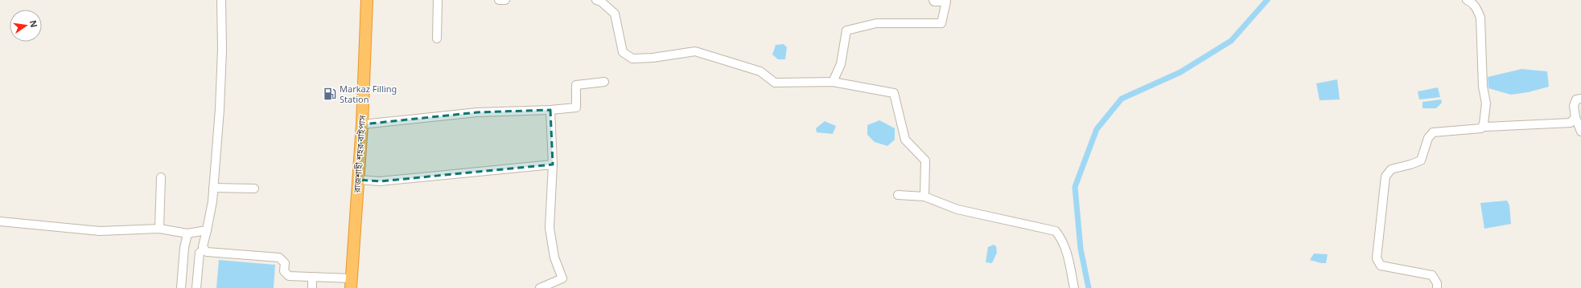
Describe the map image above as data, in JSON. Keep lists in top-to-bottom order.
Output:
{
  "streets": {
    "highway": ["রাজশাহী শহর বাইপাস"]
  },
  "places": {
    "fuel station": ["Markaz Filling Station"]
  },
  "north": "right"
}
